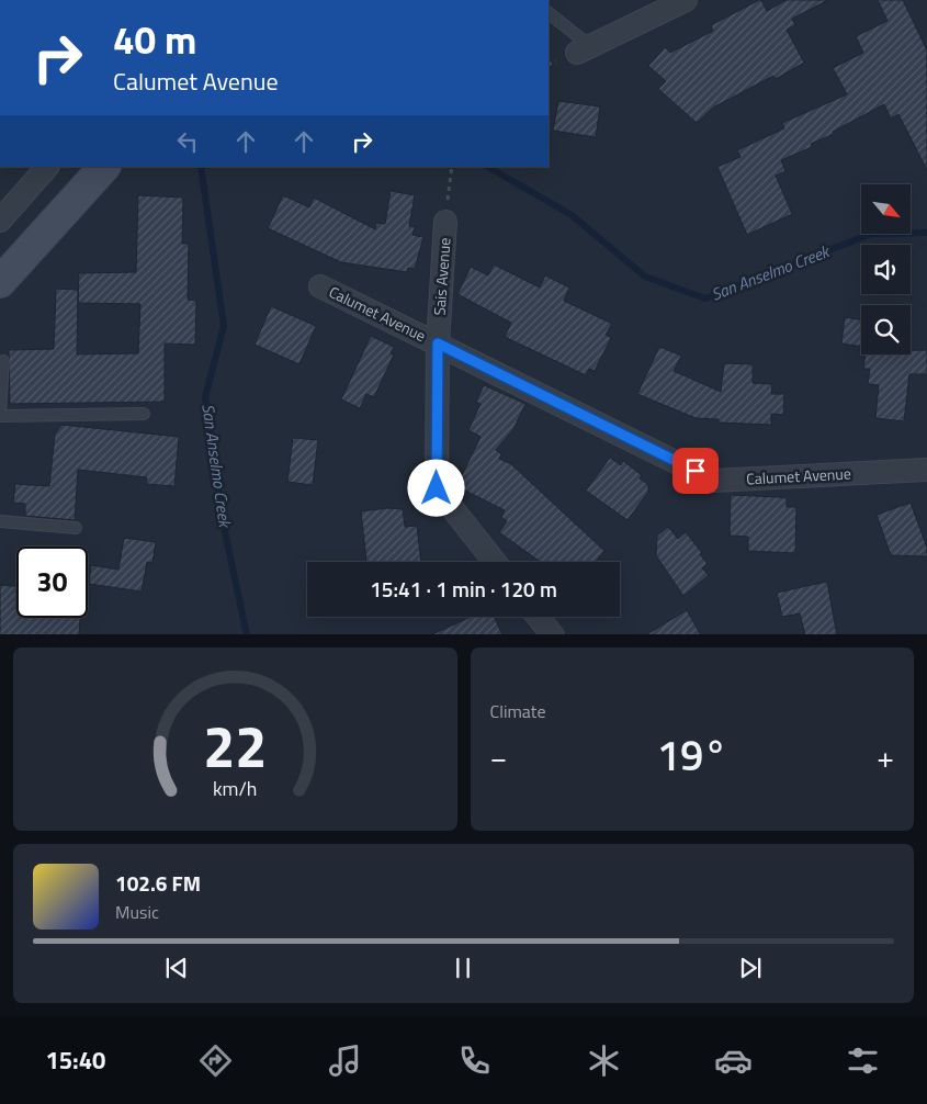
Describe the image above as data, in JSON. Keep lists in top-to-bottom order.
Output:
{
  "streets": {
    "street": ["Sais Avenue", "Calumet Avenue"]
  },
  "crossings": [
    ["Sais Avenue", "Calumet Avenue"]
  ],
  "water": ["San Anselmo Creek"],
  "north": "bottom right",
  "page": {
    "turn": ["40 m", "Calumet Avenue"],
    "limit": "30",
    "trip": "15:41 · 1 min · 120 m",
    "tile": "Climate",
    "heat": ["−", "19°", "+"],
    "song": ["102.6 FM", "Music"],
    "tabs": "15:40",
    "gauge": ["22", "km/h"]
  }
}
